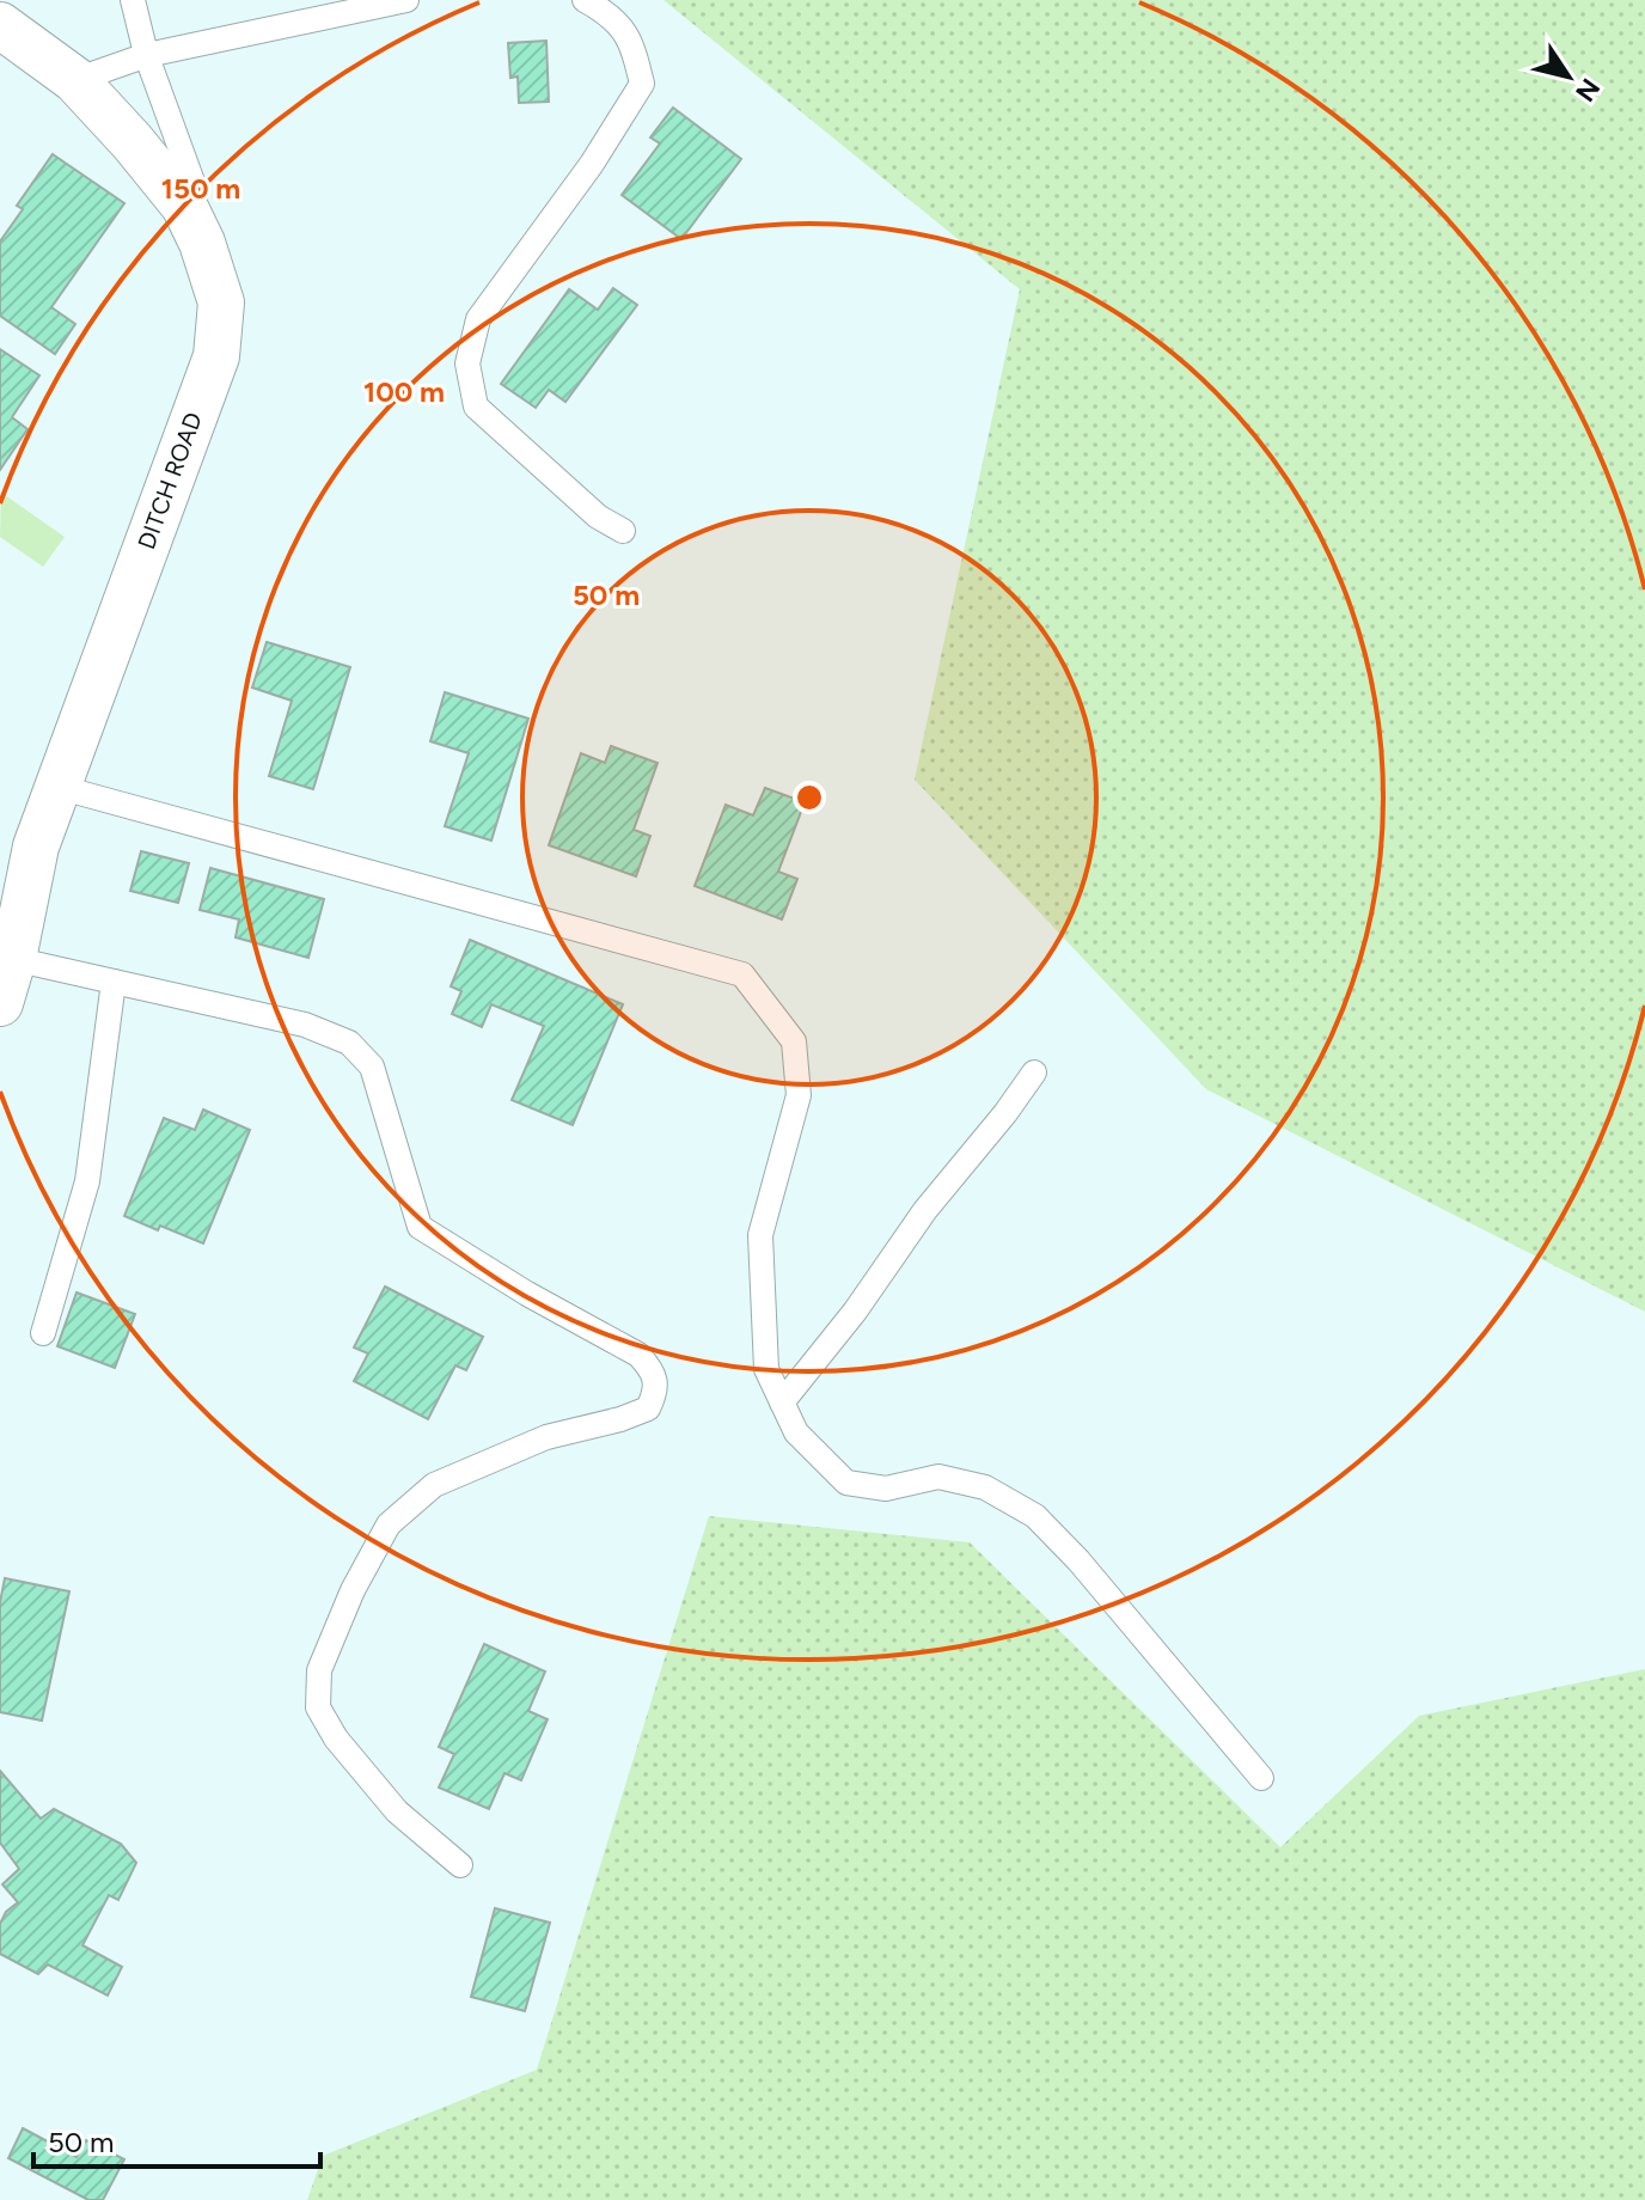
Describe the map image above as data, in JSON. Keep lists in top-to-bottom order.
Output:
{
  "streets": {
    "street": ["DITCH ROAD"]
  },
  "scale_bar": "50 m",
  "north": "bottom right",
  "rings": ["150 m", "100 m", "50 m"]
}
